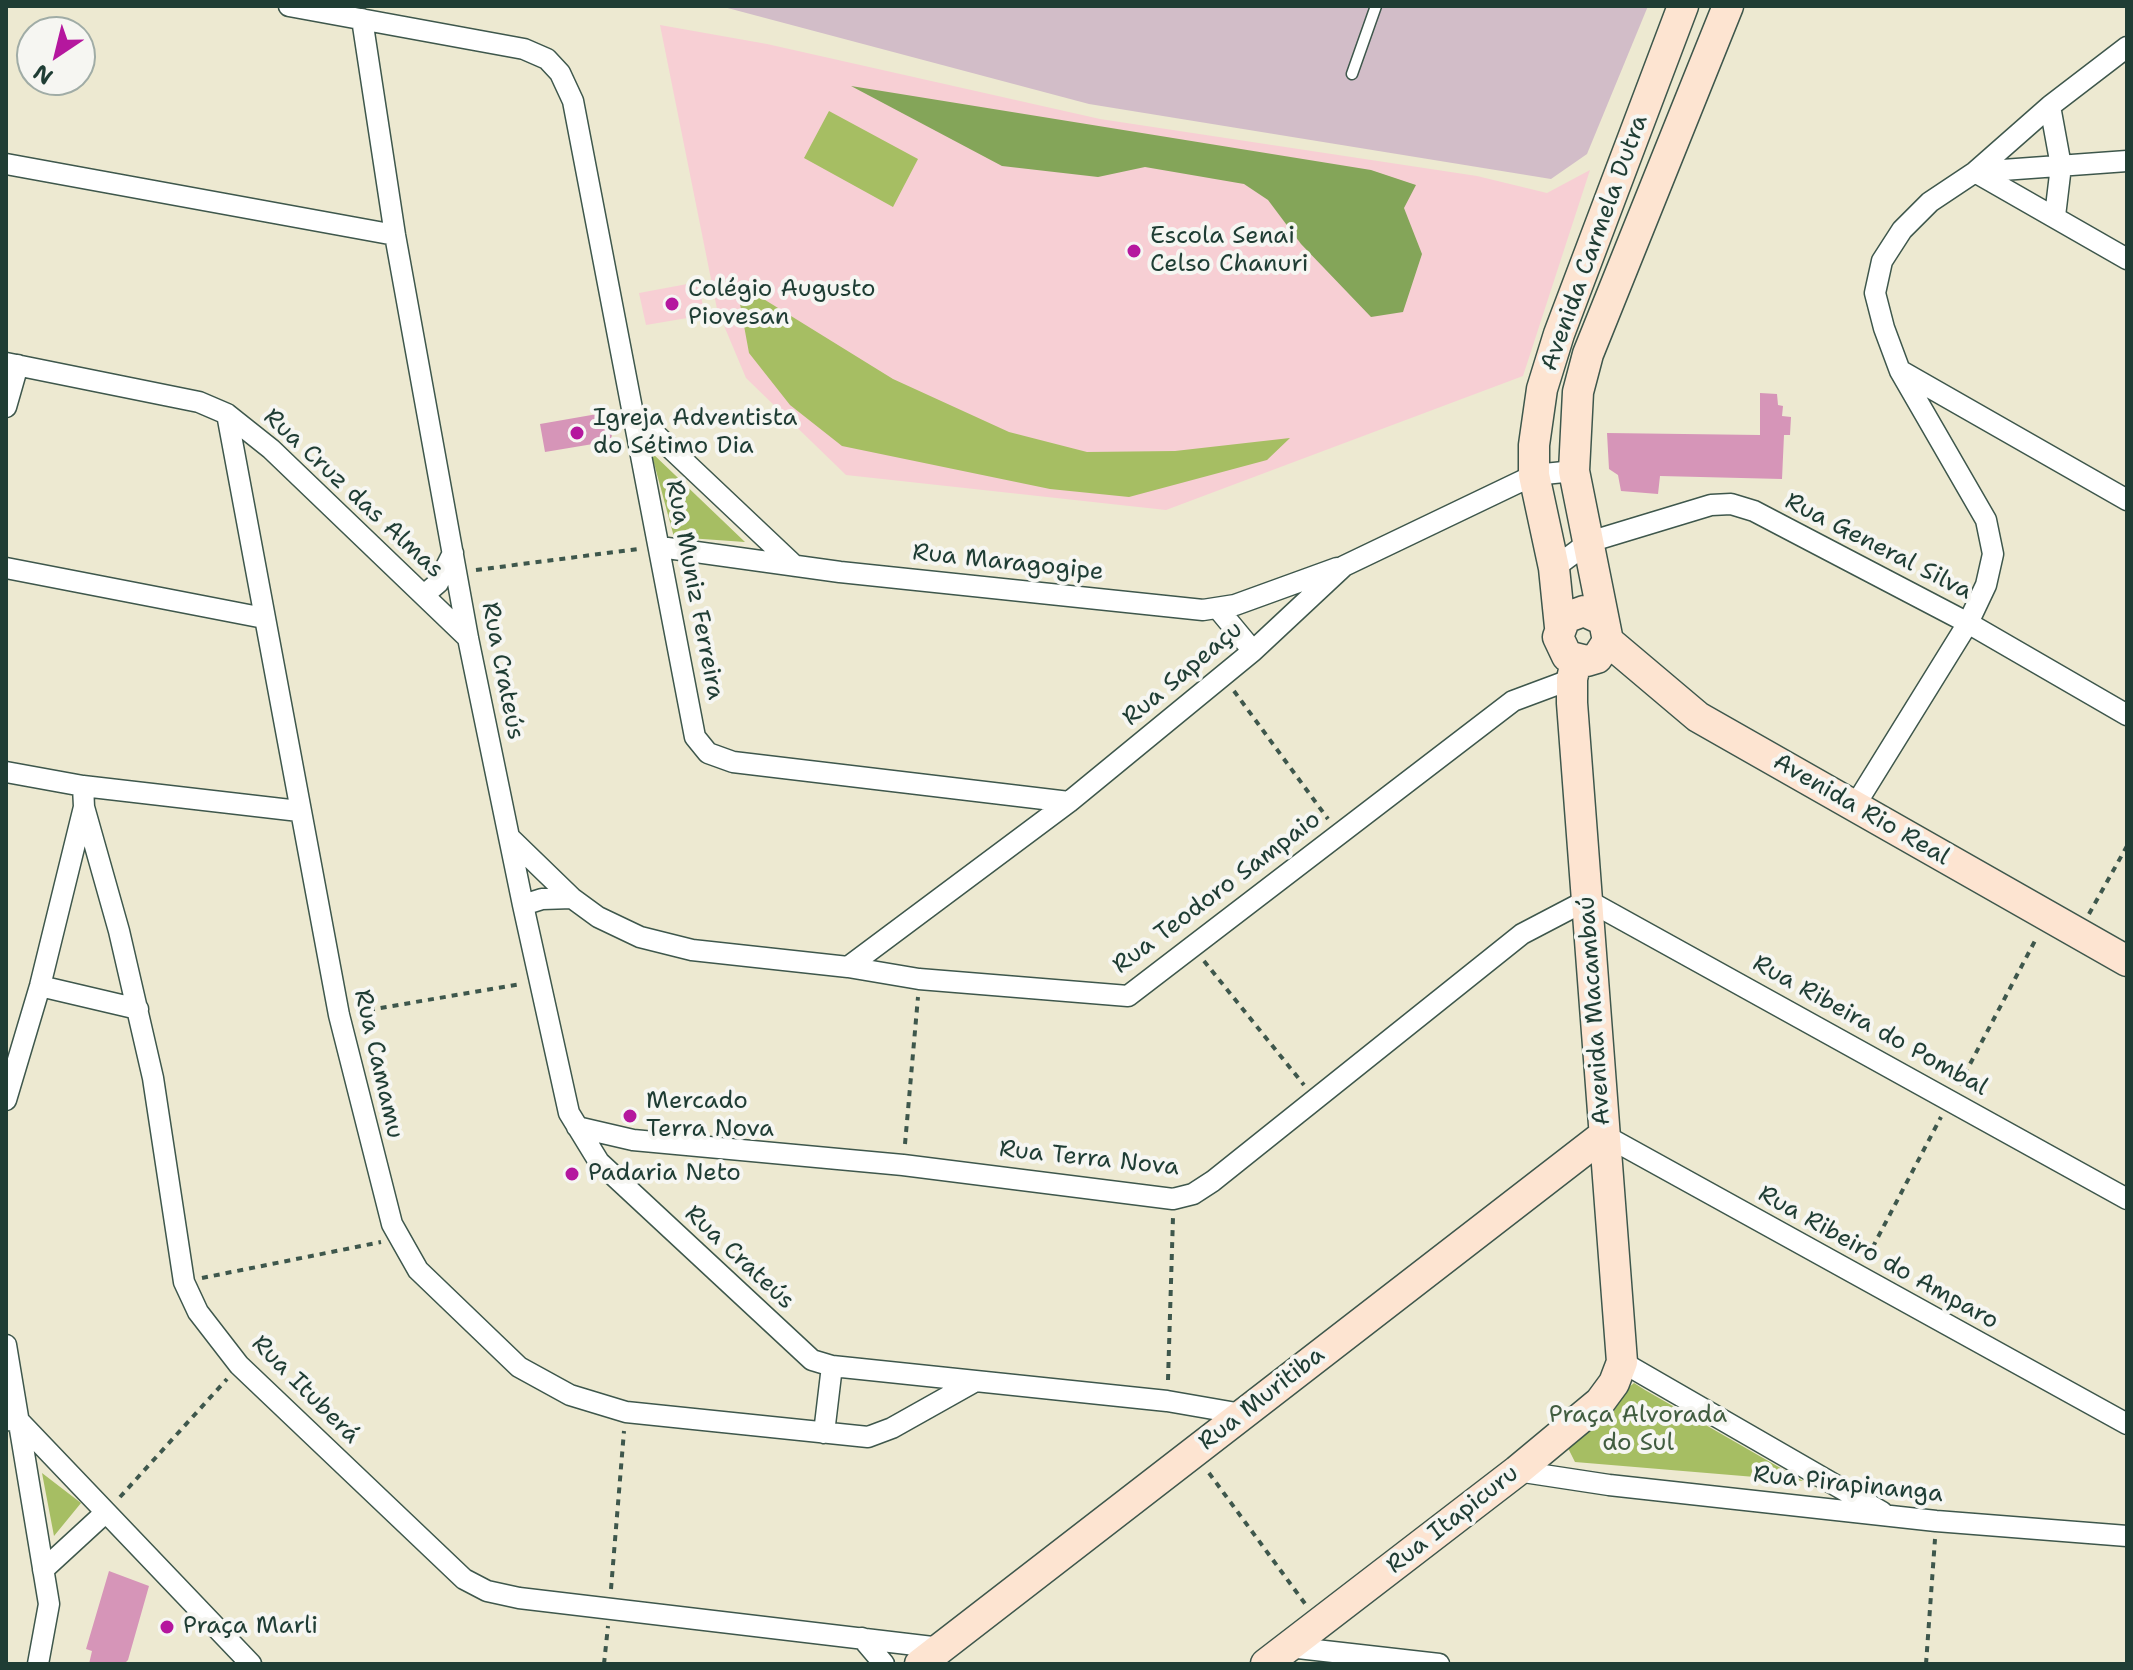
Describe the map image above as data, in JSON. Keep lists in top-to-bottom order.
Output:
{
  "streets": {
    "street": [
      "Avenida Carmela Dutra",
      "Rua Cruz das Almas",
      "Rua General Silva",
      "Rua Maragogipe",
      "Rua Muniz Ferreira",
      "Rua Crateús",
      "Rua Sapeaçu",
      "Avenida Rio Real",
      "Rua Teodoro Sampaio",
      "Avenida Macambaú",
      "Rua Ribeira do Pombal",
      "Rua Camamu",
      "Rua Terra Nova",
      "Rua Ribeiro do Amparo",
      "Rua Ituberá",
      "Rua Muritiba",
      "Rua Pirapinanga",
      "Rua Itapicuru"
    ]
  },
  "crossings": [
    ["Avenida Carmela Dutra", "Rua General Silva"],
    ["Avenida Carmela Dutra", "Rua Sapeaçu"],
    ["Avenida Carmela Dutra", "Avenida Rio Real"],
    ["Avenida Carmela Dutra", "Rua Teodoro Sampaio"],
    ["Avenida Carmela Dutra", "Avenida Macambaú"],
    ["Rua Cruz das Almas", "Rua Crateús"],
    ["Rua Cruz das Almas", "Rua Camamu"],
    ["Rua Maragogipe", "Rua Muniz Ferreira"],
    ["Rua Maragogipe", "Rua Sapeaçu"],
    ["Rua Muniz Ferreira", "Rua Crateús"],
    ["Rua Muniz Ferreira", "Rua Sapeaçu"],
    ["Rua Crateús", "Rua Teodoro Sampaio"],
    ["Rua Crateús", "Rua Camamu"],
    ["Rua Crateús", "Rua Terra Nova"],
    ["Rua Crateús", "Rua Muritiba"],
    ["Rua Sapeaçu", "Rua Teodoro Sampaio"],
    ["Avenida Rio Real", "Rua Teodoro Sampaio"],
    ["Avenida Rio Real", "Avenida Macambaú"],
    ["Rua Teodoro Sampaio", "Avenida Macambaú"],
    ["Avenida Macambaú", "Rua Ribeira do Pombal"],
    ["Avenida Macambaú", "Rua Terra Nova"],
    ["Avenida Macambaú", "Rua Ribeiro do Amparo"],
    ["Avenida Macambaú", "Rua Muritiba"],
    ["Avenida Macambaú", "Rua Itapicuru"],
    ["Rua Ribeira do Pombal", "Rua Terra Nova"],
    ["Rua Ribeiro do Amparo", "Rua Muritiba"],
    ["Rua Ituberá", "Rua Muritiba"],
    ["Rua Pirapinanga", "Rua Itapicuru"]
  ],
  "parks": ["Praça Alvorada do Sul"],
  "places": [
    "Escola Senai Celso Chanuri",
    "Colégio Augusto Piovesan",
    "Igreja Adventista do Sétimo Dia",
    "Mercado Terra Nova",
    "Padaria Neto",
    "Praça Marli"
  ],
  "north": "bottom left"
}
